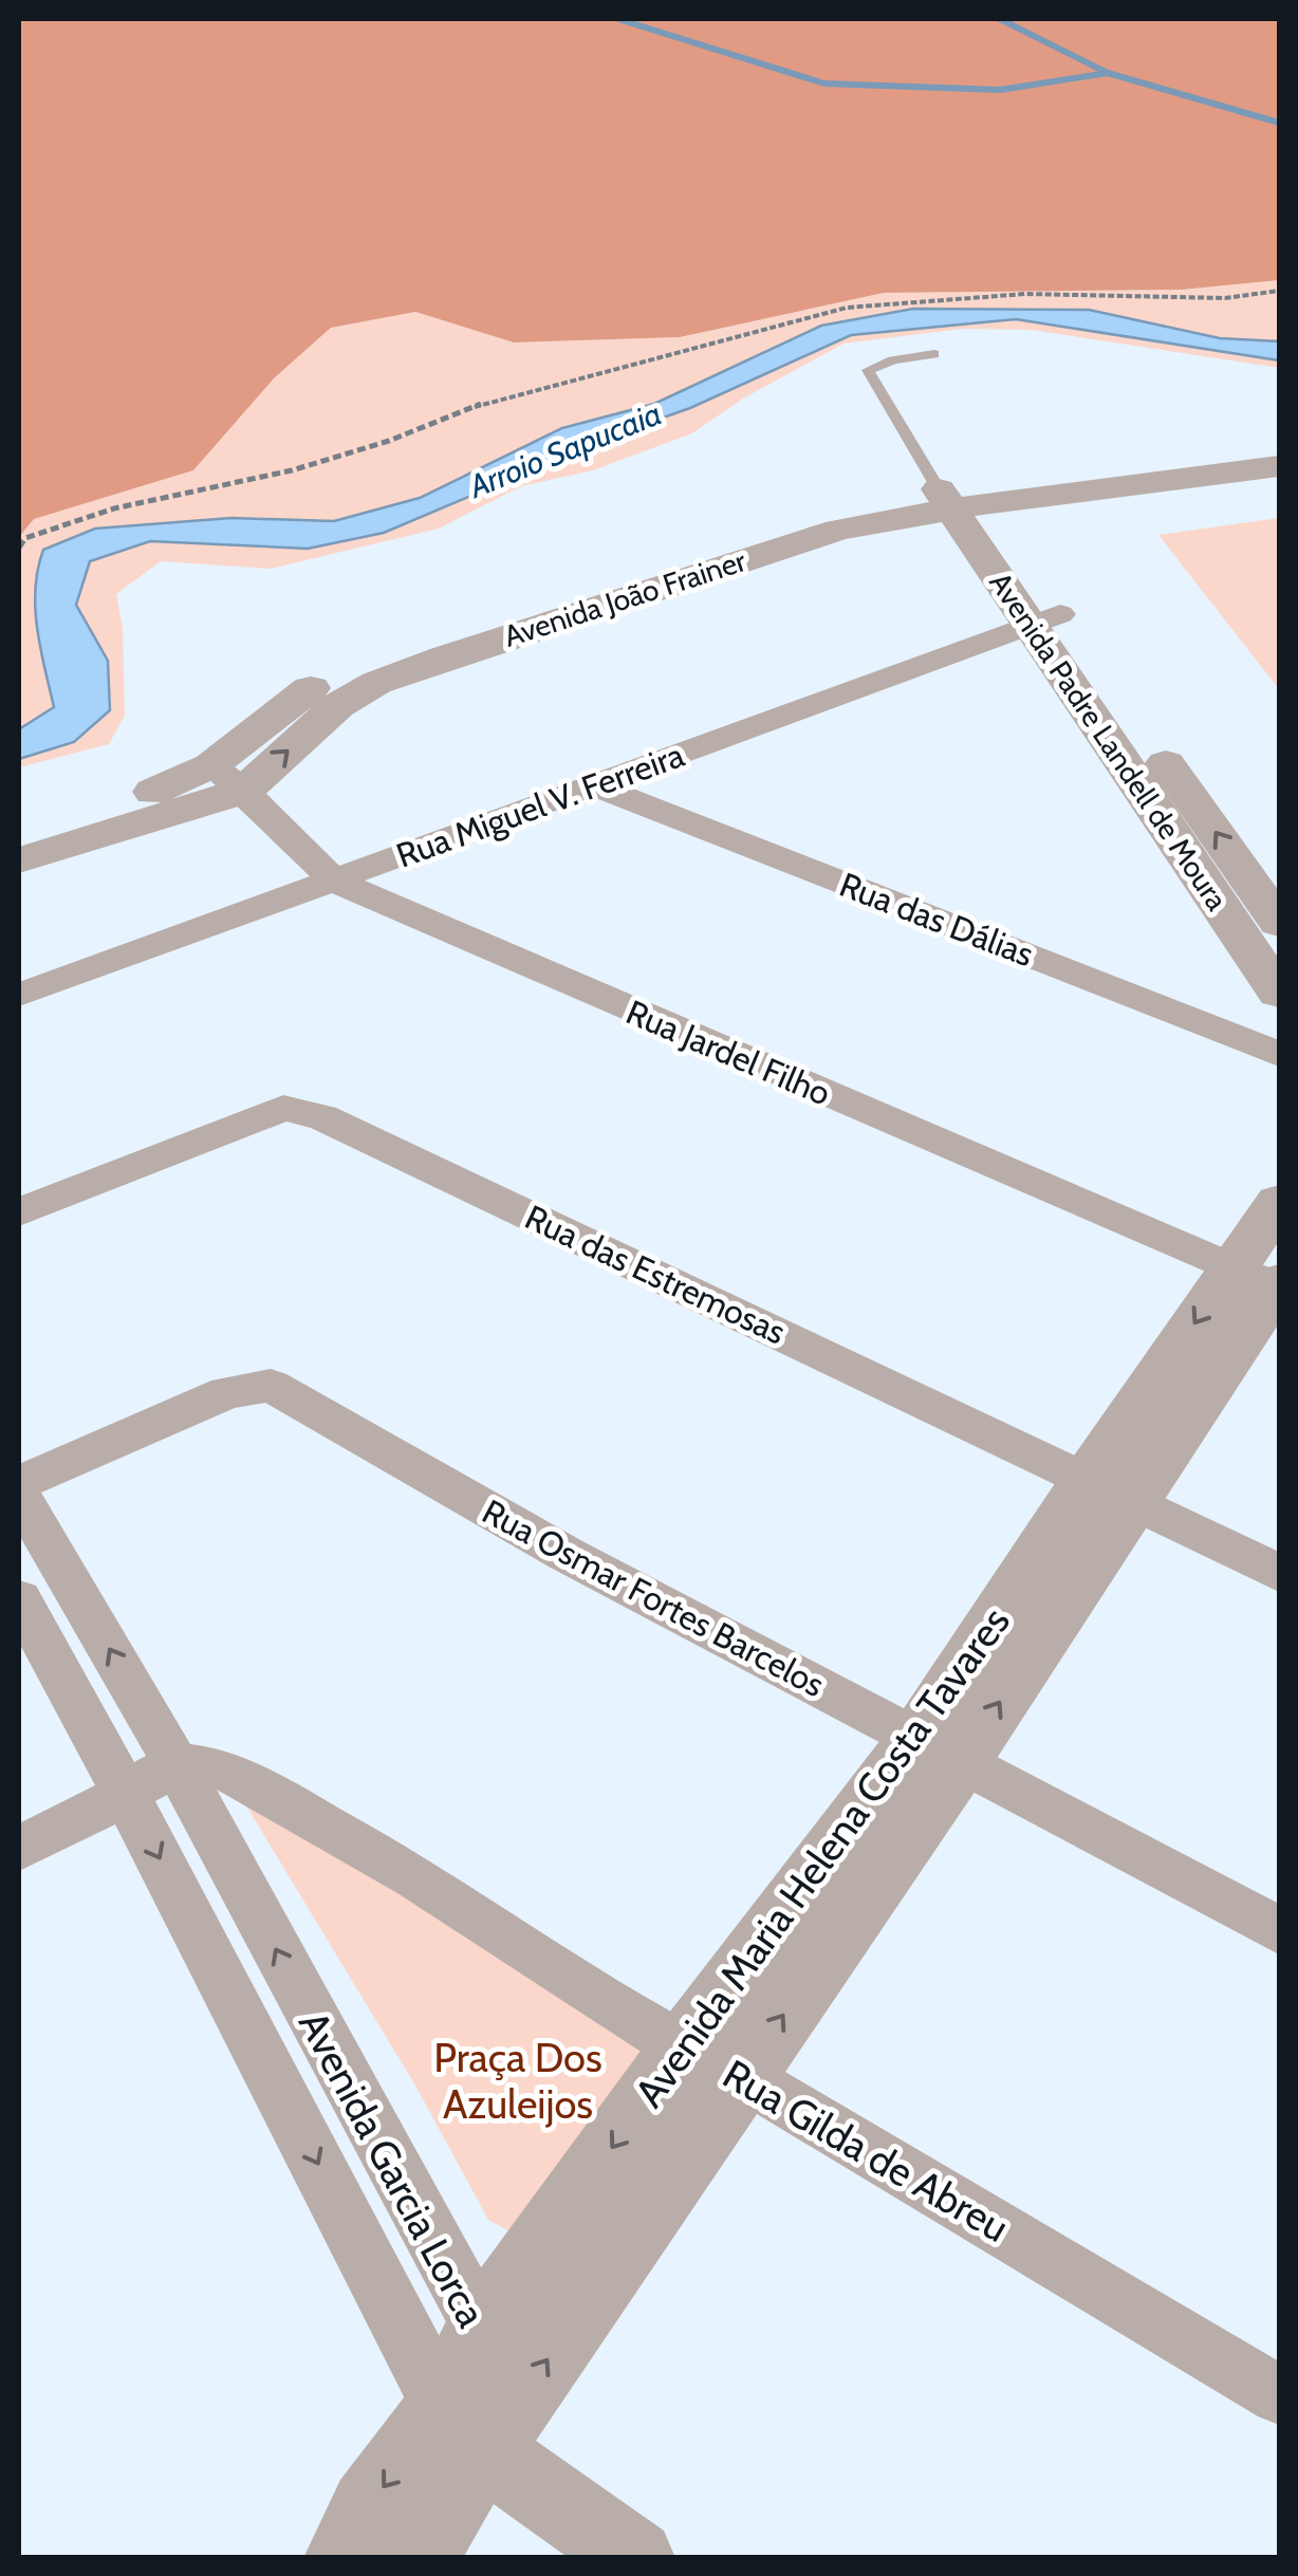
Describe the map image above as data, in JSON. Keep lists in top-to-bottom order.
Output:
{
  "streets": {
    "street": [
      "Avenida João Frainer",
      "Avenida Padre Landell de Moura",
      "Rua Miguel V. Ferreira",
      "Rua das Dálias",
      "Rua Jardel Filho",
      "Rua das Estremosas",
      "Rua Osmar Fortes Barcelos",
      "Avenida Maria Helena Costa Tavares",
      "Rua Gilda de Abreu",
      "Avenida Garcia Lorca"
    ]
  },
  "crossings": [
    ["Avenida João Frainer", "Avenida Padre Landell de Moura"],
    ["Avenida João Frainer", "Rua Jardel Filho"],
    ["Avenida Padre Landell de Moura", "Rua Miguel V. Ferreira"],
    ["Rua Miguel V. Ferreira", "Rua das Dálias"],
    ["Rua Miguel V. Ferreira", "Rua Jardel Filho"],
    ["Rua Jardel Filho", "Avenida Maria Helena Costa Tavares"],
    ["Rua das Estremosas", "Avenida Maria Helena Costa Tavares"],
    ["Rua Osmar Fortes Barcelos", "Avenida Maria Helena Costa Tavares"],
    ["Avenida Maria Helena Costa Tavares", "Rua Gilda de Abreu"],
    ["Avenida Maria Helena Costa Tavares", "Avenida Garcia Lorca"],
    ["Rua Gilda de Abreu", "Avenida Garcia Lorca"]
  ],
  "water": ["Arroio Sapucaia"],
  "parks": ["Praça Dos Azuleijos"]
}
